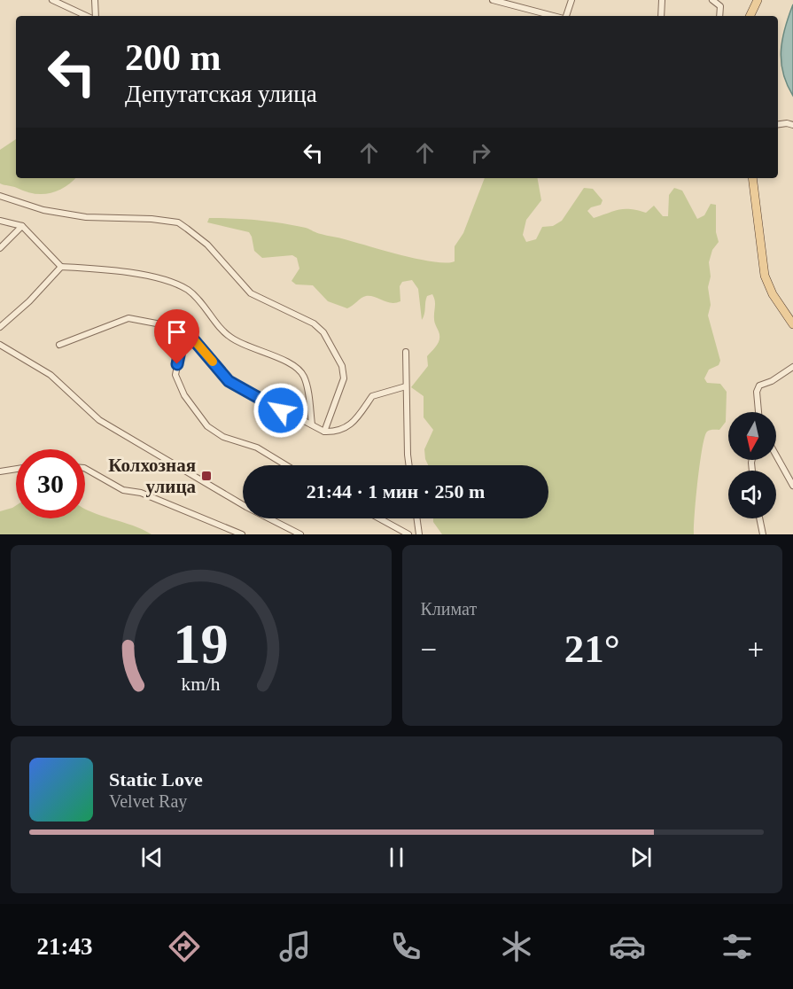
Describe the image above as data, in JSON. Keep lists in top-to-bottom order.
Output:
{
  "places": {
    "transit": ["Колхозная улица"]
  },
  "north": "bottom",
  "page": {
    "turn": ["200 m", "Депутатская улица"],
    "limit": "30",
    "trip": "21:44 · 1 мин · 250 m",
    "tile": "Климат",
    "heat": ["−", "21°", "+"],
    "song": ["Static Love", "Velvet Ray"],
    "tabs": "21:43",
    "gauge": ["19", "km/h"]
  }
}
